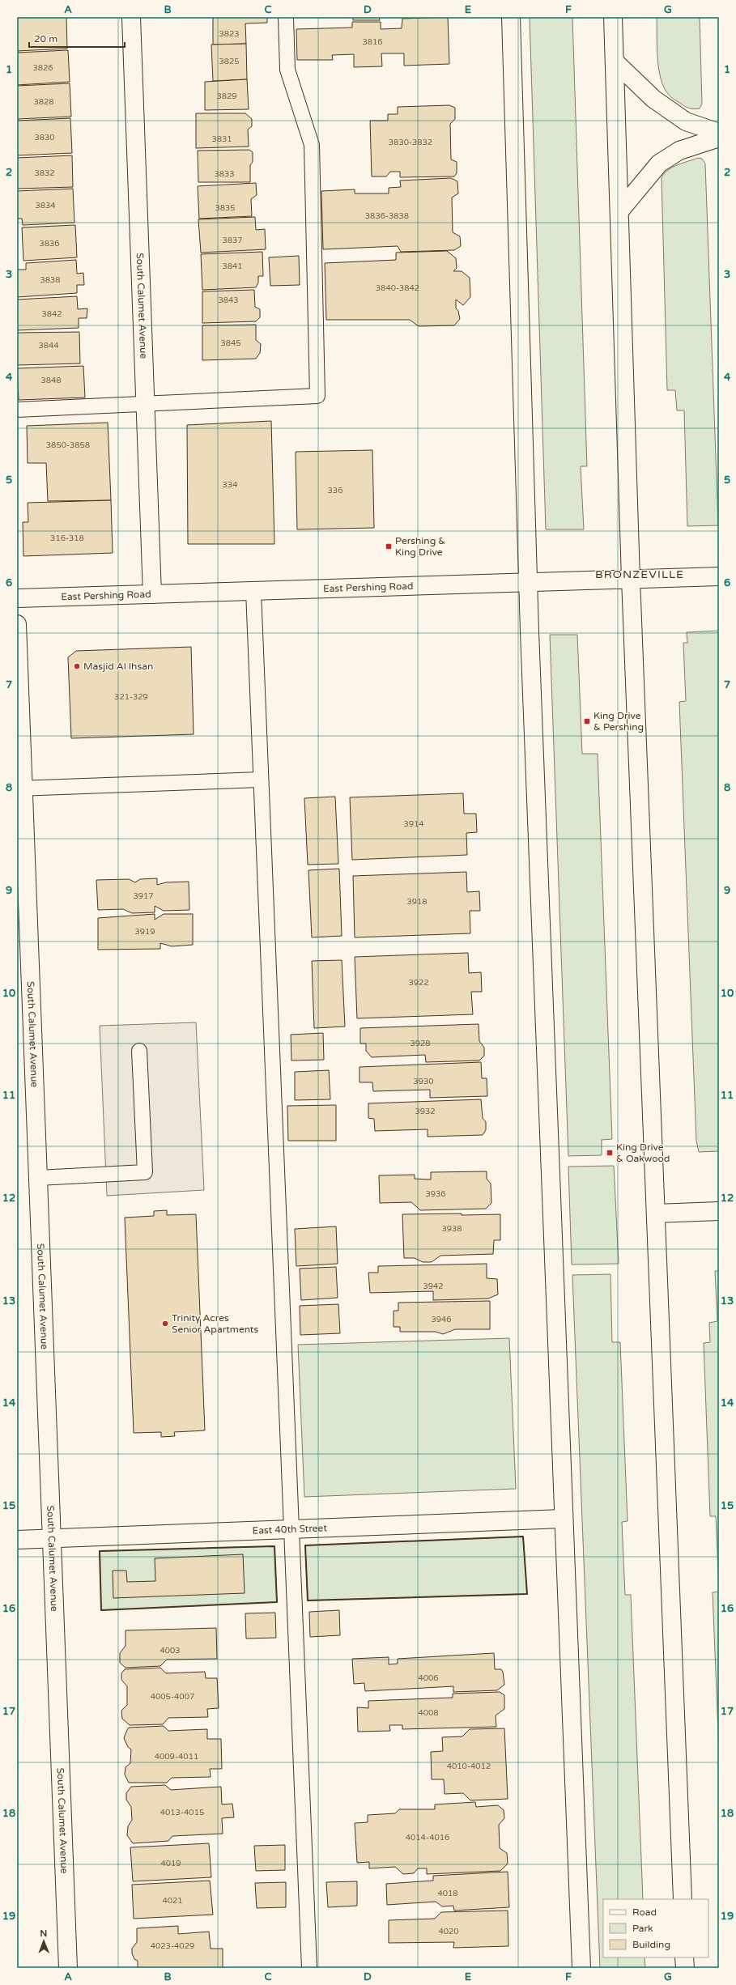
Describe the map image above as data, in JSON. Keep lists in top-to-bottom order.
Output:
{
  "streets": {
    "street": ["South Calumet Avenue", "East Pershing Road", "East 40th Street"]
  },
  "crossings": [
    ["South Calumet Avenue", "East Pershing Road"],
    ["South Calumet Avenue", "East 40th Street"]
  ],
  "districts": ["BRONZEVILLE"],
  "places": {
    "transit": ["Pershing & King Drive", "King Drive & Pershing", "King Drive & Oakwood"],
    "other": ["Masjid Al Ihsan", "Trinity Acres Senior Apartments"]
  },
  "house_numbers": [
    "3823",
    "3816",
    "3825",
    "3826",
    "3829",
    "3828",
    "3830",
    "3831",
    "3830-3832",
    "3832",
    "3833",
    "3834",
    "3835",
    "3836-3838",
    "3837",
    "3836",
    "3841",
    "3838",
    "3840-3842",
    "3843",
    "3842",
    "3845",
    "3844",
    "3848",
    "3850-3858",
    "334",
    "336",
    "316-318",
    "321-329",
    "3914",
    "3917",
    "3918",
    "3919",
    "3922",
    "3928",
    "3930",
    "3932",
    "3936",
    "3938",
    "3942",
    "3946",
    "4003",
    "4006",
    "4005-4007",
    "4008",
    "4009-4011",
    "4010-4012",
    "4013-4015",
    "4014-4016",
    "4019",
    "4018",
    "4021",
    "4020",
    "4023-4029"
  ],
  "legend": ["Road", "Park", "Building"],
  "scale_bar": "20 m",
  "north": "top",
  "grid": {
    "columns": [
      "A",
      "B",
      "C",
      "D",
      "E",
      "F",
      "G"
    ],
    "rows": [
      "1",
      "2",
      "3",
      "4",
      "5",
      "6",
      "7",
      "8",
      "9",
      "10",
      "11",
      "12",
      "13",
      "14",
      "15",
      "16",
      "17",
      "18",
      "19"
    ]
  }
}
